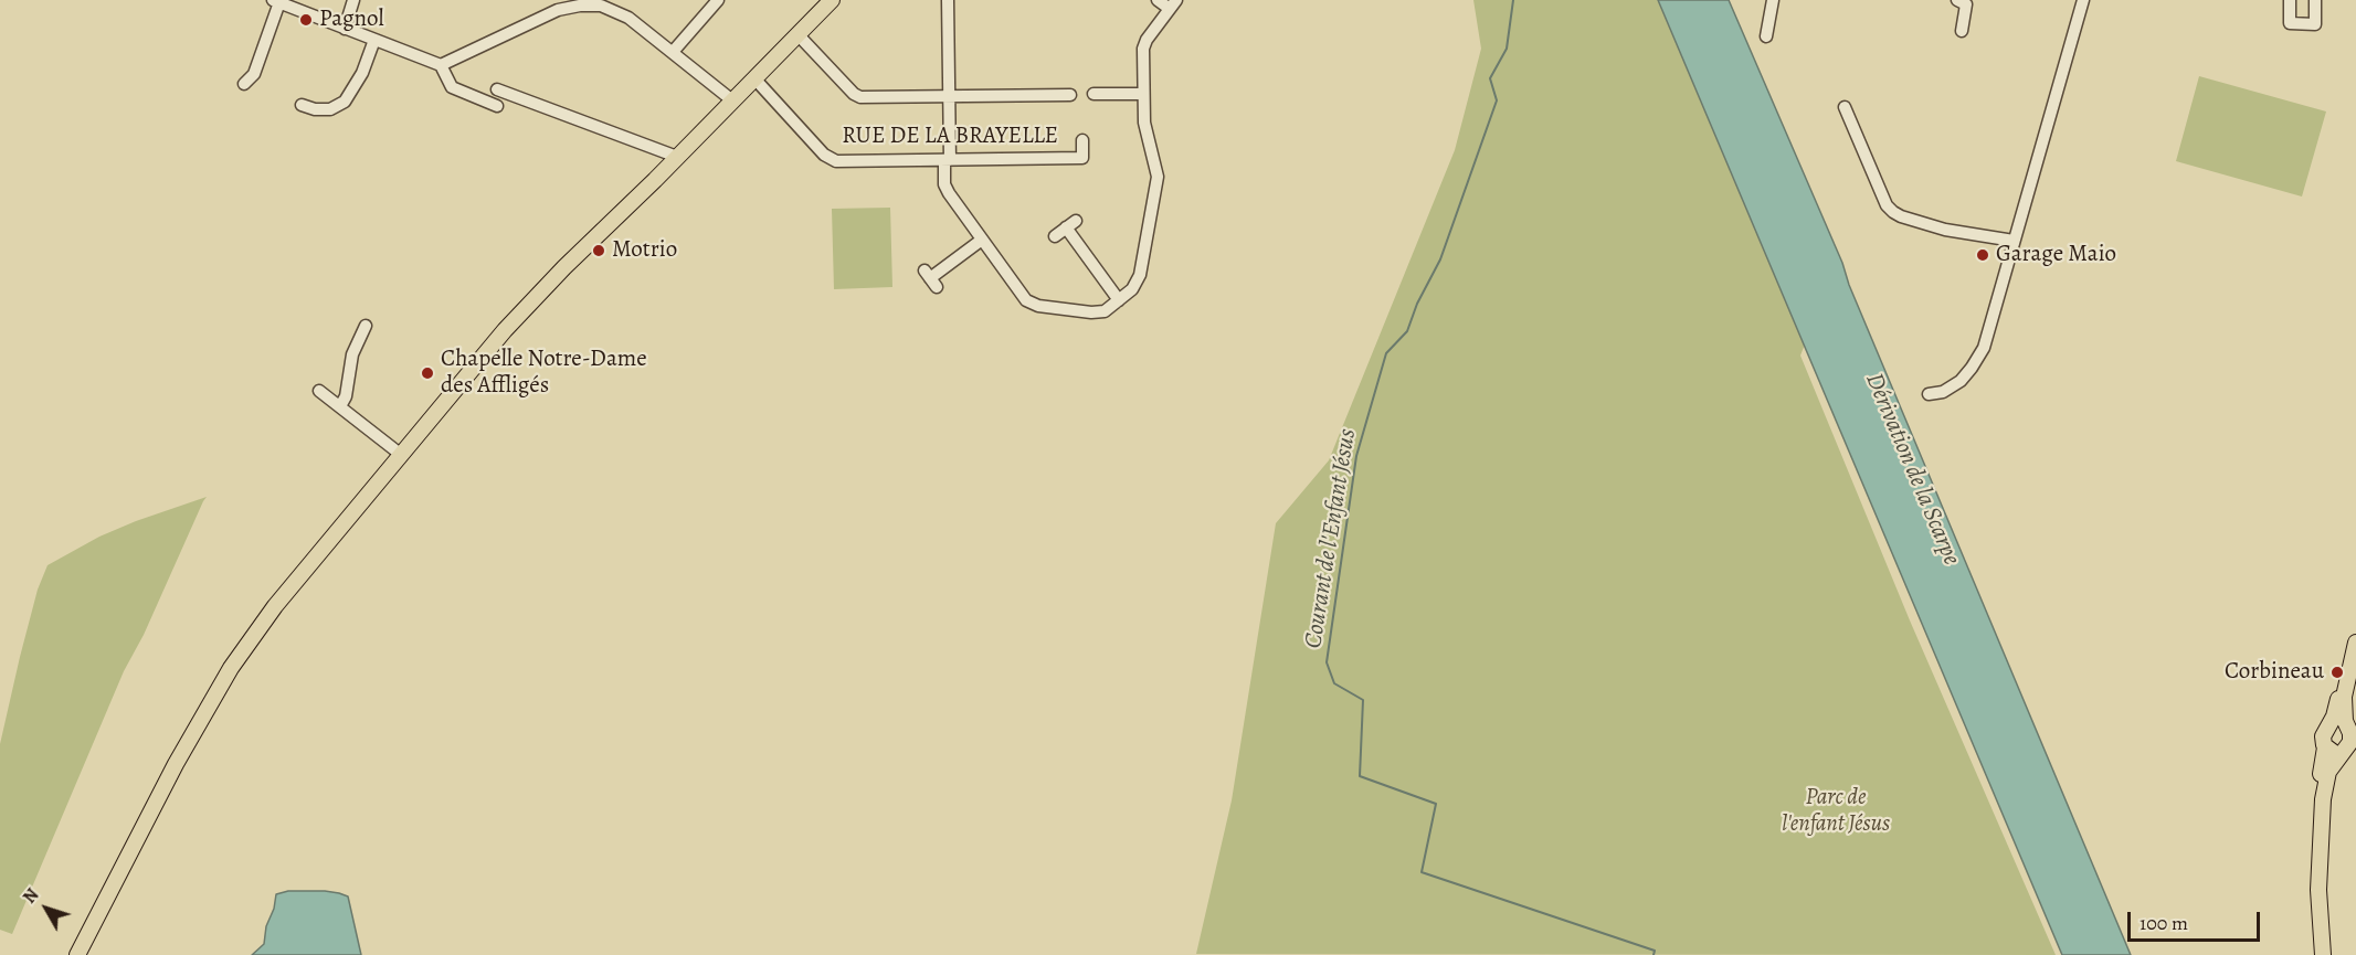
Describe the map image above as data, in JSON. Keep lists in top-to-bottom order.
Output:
{
  "streets": {
    "street": ["RUE DE LA BRAYELLE"]
  },
  "water": ["Dérivation de la Scarpe", "Courant de l'Enfant Jésus"],
  "parks": ["Parc de l'enfant Jésus"],
  "places": [
    "Pagnol",
    "Motrio",
    "Garage Maio",
    "Chapelle Notre-Dame des Affligés",
    "Corbineau"
  ],
  "scale_bar": "100 m",
  "north": "top left"
}
